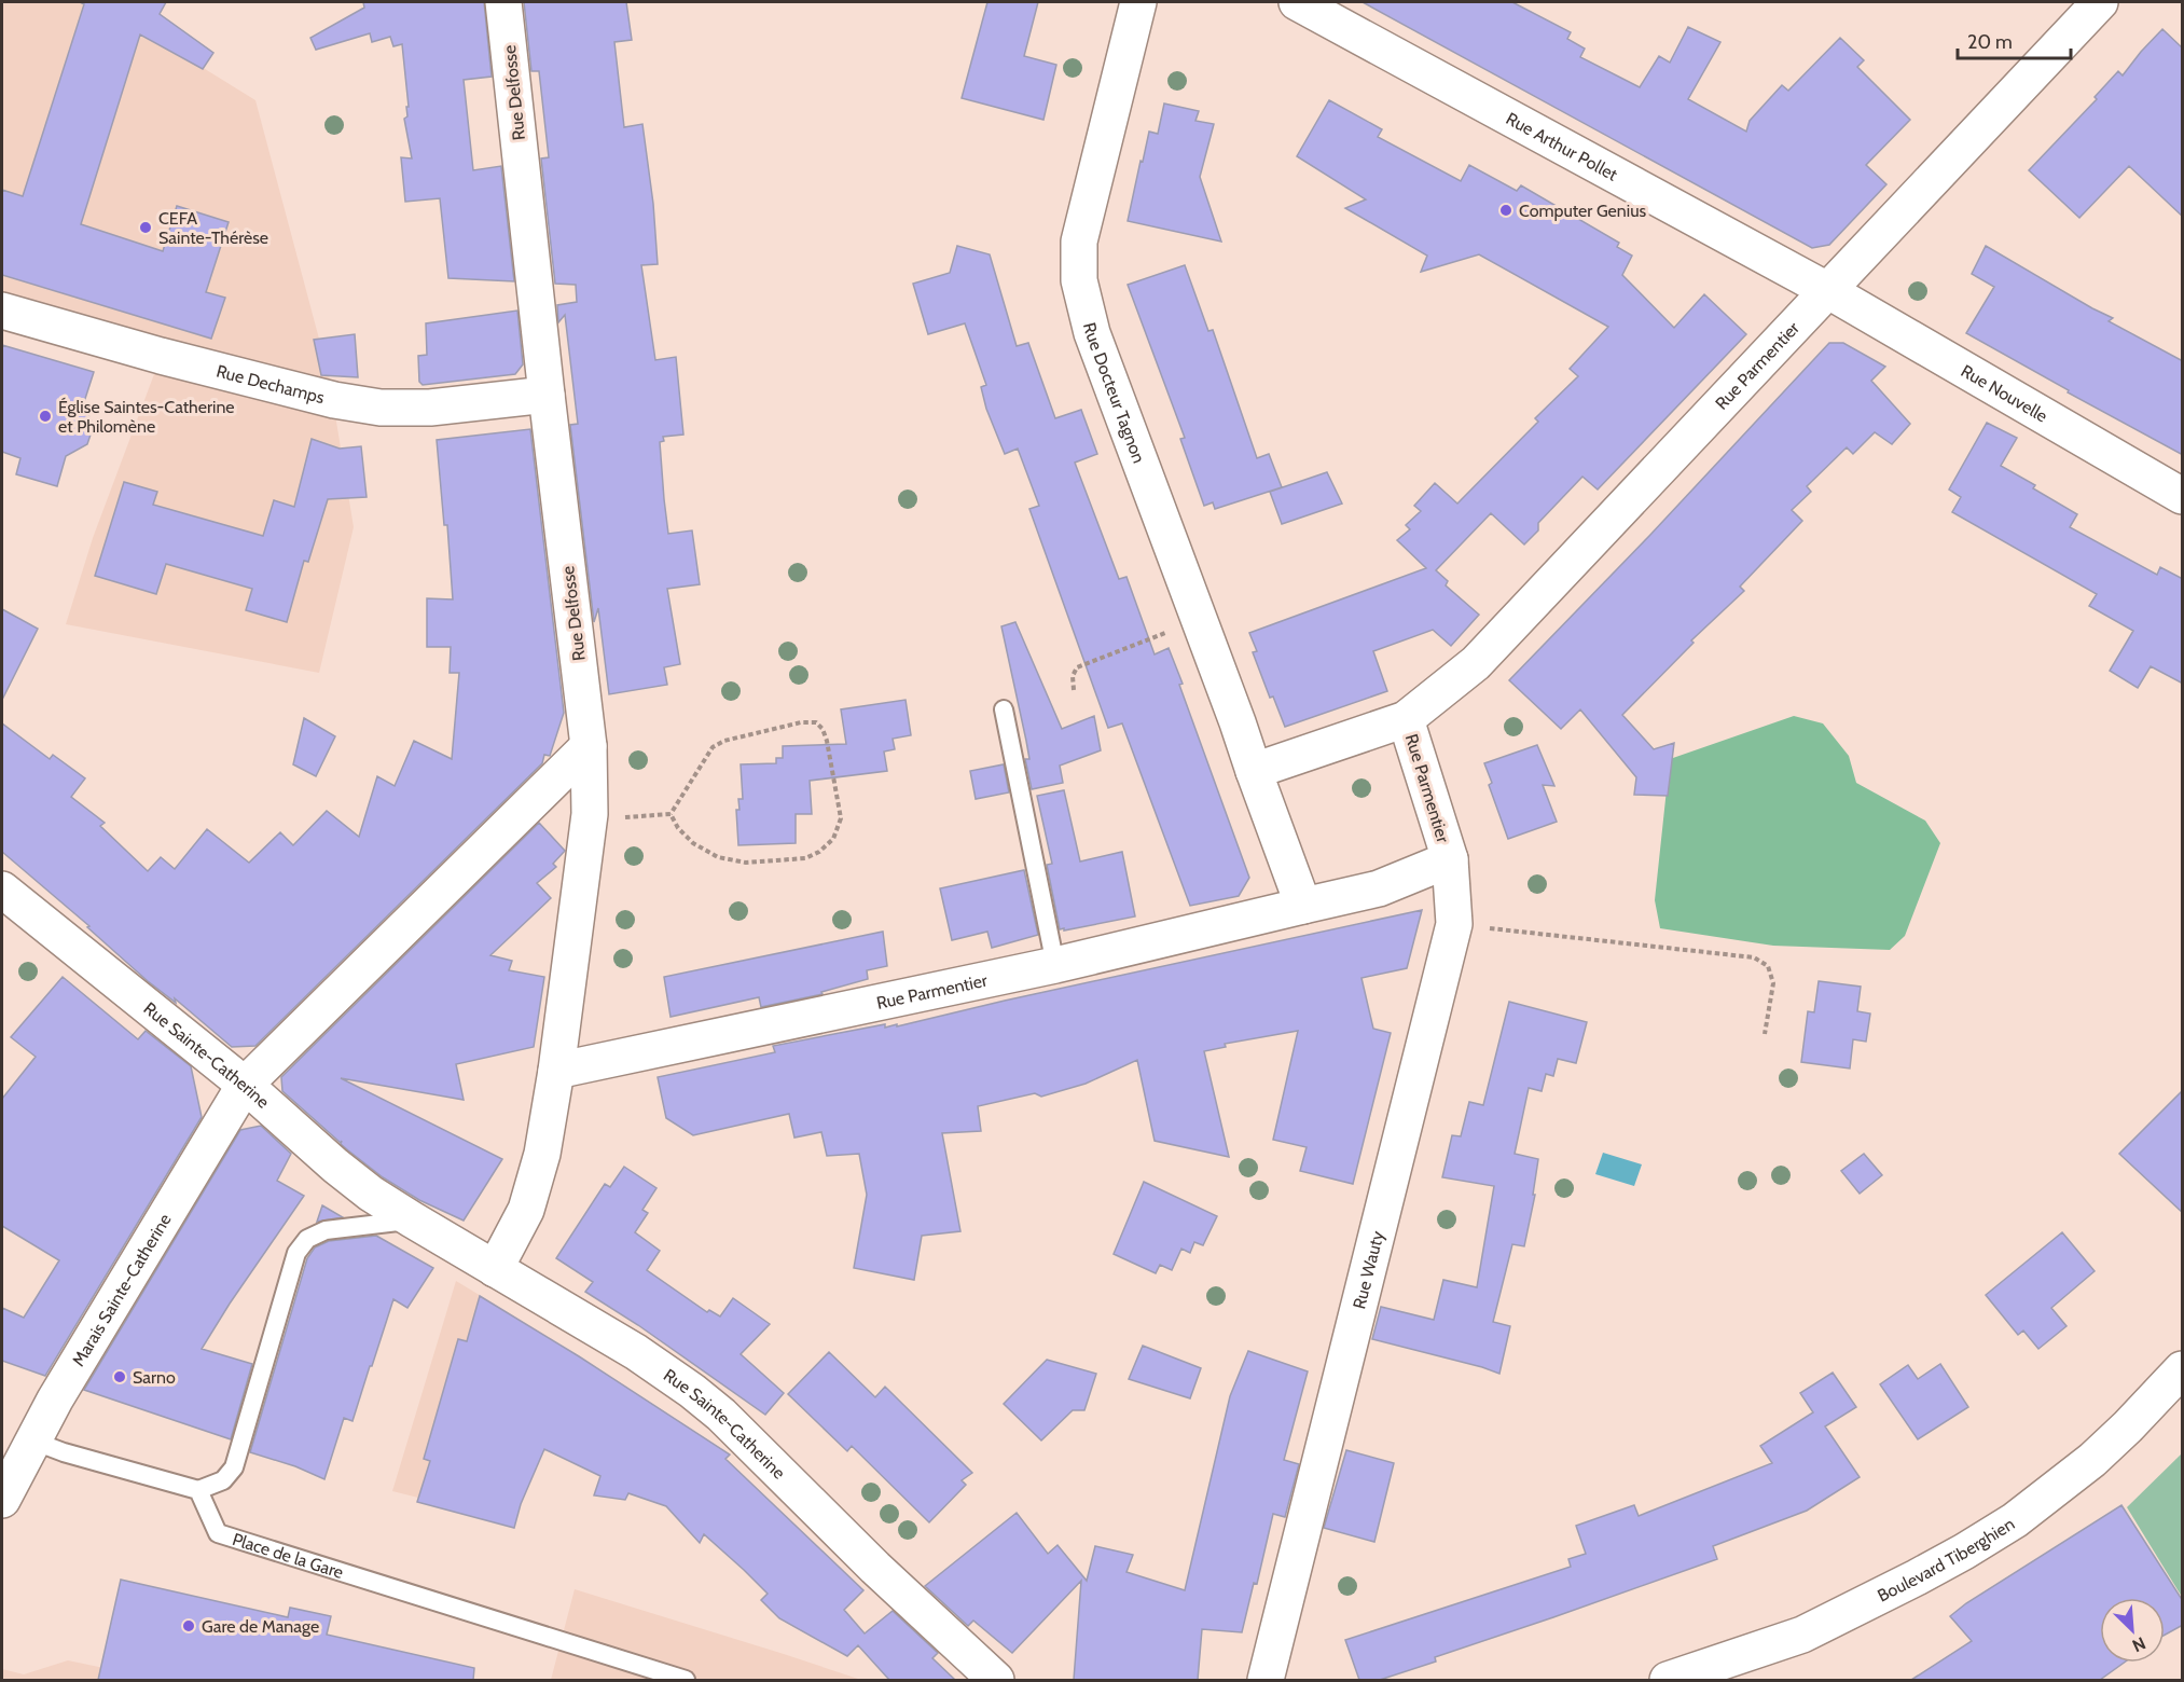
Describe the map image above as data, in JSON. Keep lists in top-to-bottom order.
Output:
{
  "streets": {
    "street": [
      "Rue Delfosse",
      "Rue Arthur Pollet",
      "Rue Parmentier",
      "Rue Dechamps",
      "Rue Docteur Tagnon",
      "Rue Nouvelle",
      "Rue Sainte-Catherine",
      "Rue Wauty",
      "Marais Sainte-Catherine",
      "Boulevard Tiberghien"
    ],
    "lane": ["Place de la Gare"]
  },
  "crossings": [
    ["Rue Delfosse", "Rue Dechamps"],
    ["Rue Arthur Pollet", "Rue Parmentier"],
    ["Rue Arthur Pollet", "Rue Nouvelle"],
    ["Rue Parmentier", "Rue Docteur Tagnon"],
    ["Rue Parmentier", "Rue Nouvelle"],
    ["Rue Parmentier", "Rue Wauty"],
    ["Rue Sainte-Catherine", "Marais Sainte-Catherine"]
  ],
  "places": [
    "Computer Genius",
    "CEFA Sainte-Thérèse",
    "Église Saintes-Catherine et Philomène",
    "Sarno",
    "Gare de Manage"
  ],
  "scale_bar": "20 m",
  "north": "bottom right"
}
